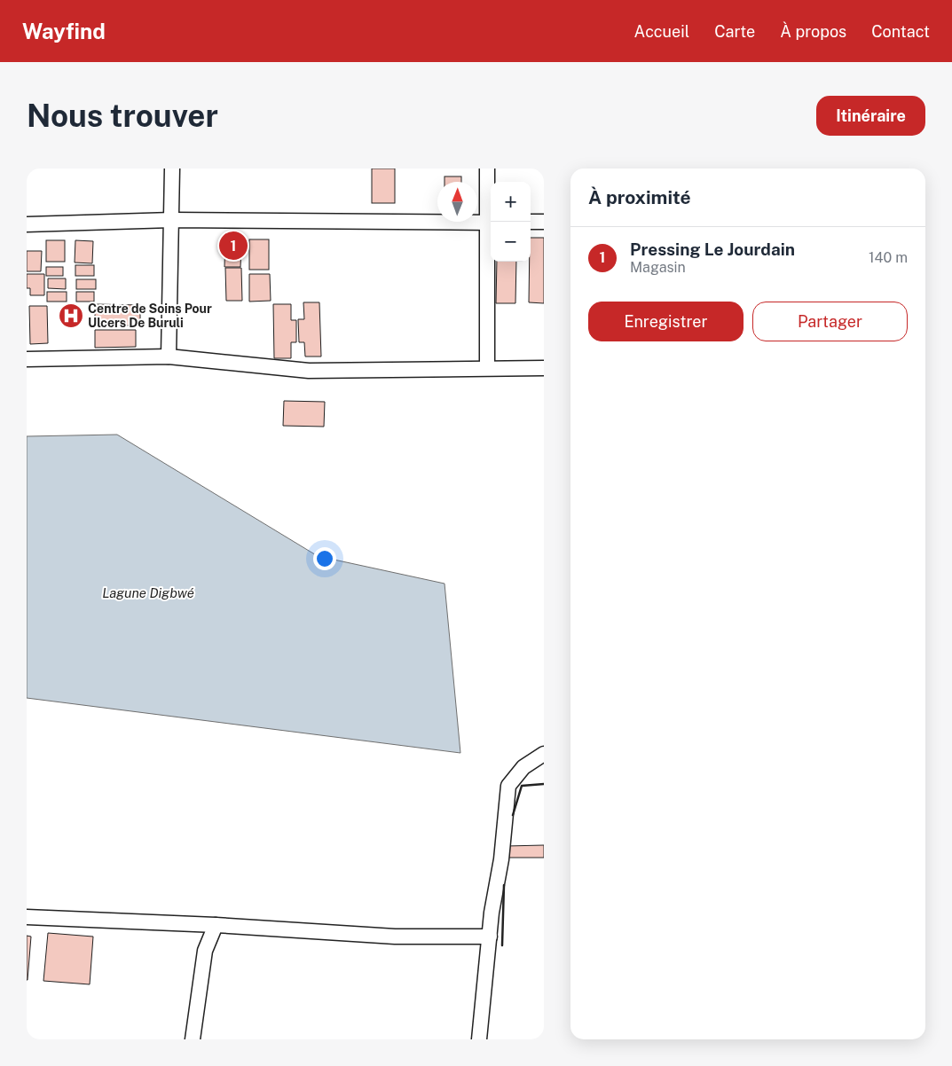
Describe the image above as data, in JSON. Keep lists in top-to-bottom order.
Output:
{
  "water": ["Lagune Digbwé"],
  "places": {
    "hospital": ["Centre de Soins Pour Ulcers De Buruli"]
  },
  "north": "top",
  "page": {
    "header": "Wayfind",
    "nav": [
      "Accueil",
      "Carte",
      "À propos",
      "Contact"
    ],
    "buttons": [
      "Itinéraire",
      ["Enregistrer", "Partager"]
    ],
    "title": "Nous trouver",
    "heading": "À proximité",
    "map_buttons": ["+", "−"],
    "list": [
      {
        "mark": "1",
        "name": "Pressing Le Jourdain",
        "note": "Magasin",
        "value": "140 m"
      }
    ],
    "pins": "1"
  }
}
